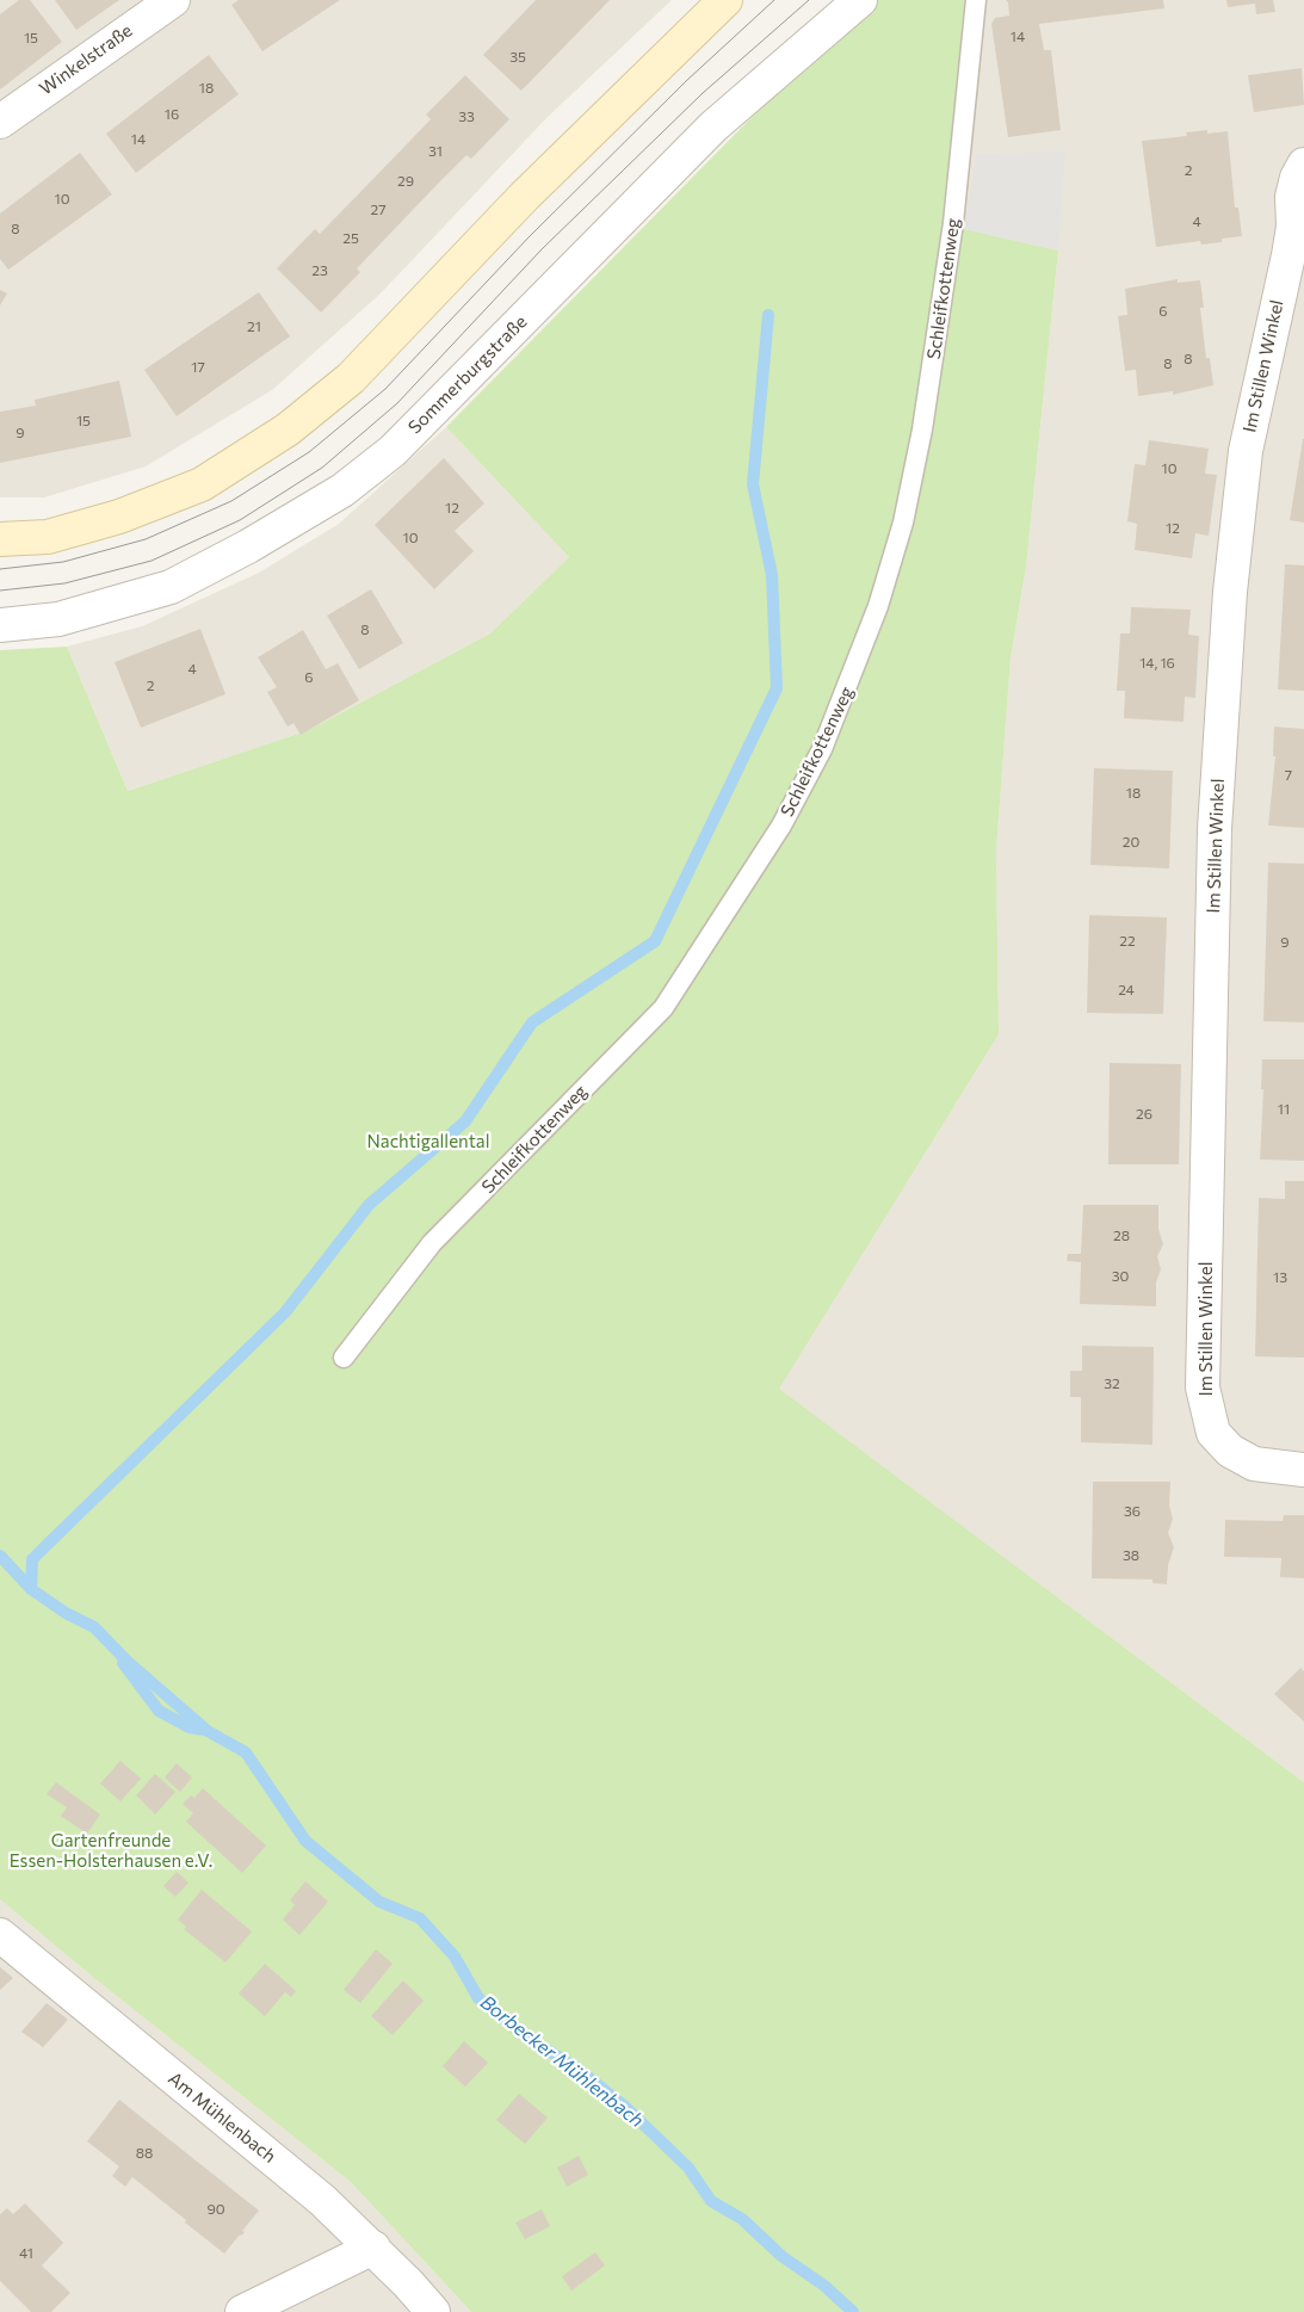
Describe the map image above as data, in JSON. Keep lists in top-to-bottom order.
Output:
{
  "streets": {
    "street": [
      "Winkelstraße",
      "Im Stillen Winkel",
      "Sommerburgstraße",
      "Am Mühlenbach"
    ],
    "lane": ["Schleifkottenweg"]
  },
  "water": ["Borbecker Mühlenbach"],
  "parks": ["Nachtigallental", "Gartenfreunde Essen-Holsterhausen e.V."],
  "house_numbers": [
    "14",
    "15",
    "35",
    "18",
    "16",
    "33",
    "14",
    "31",
    "2",
    "29",
    "10",
    "27",
    "4",
    "8",
    "25",
    "23",
    "6",
    "21",
    "8",
    "8",
    "17",
    "15",
    "9",
    "10",
    "12",
    "12",
    "10",
    "8",
    "14, 16",
    "4",
    "6",
    "2",
    "7",
    "18",
    "20",
    "22",
    "9",
    "24",
    "11",
    "26",
    "28",
    "30",
    "13",
    "32",
    "36",
    "38",
    "88",
    "90",
    "41"
  ]
}
